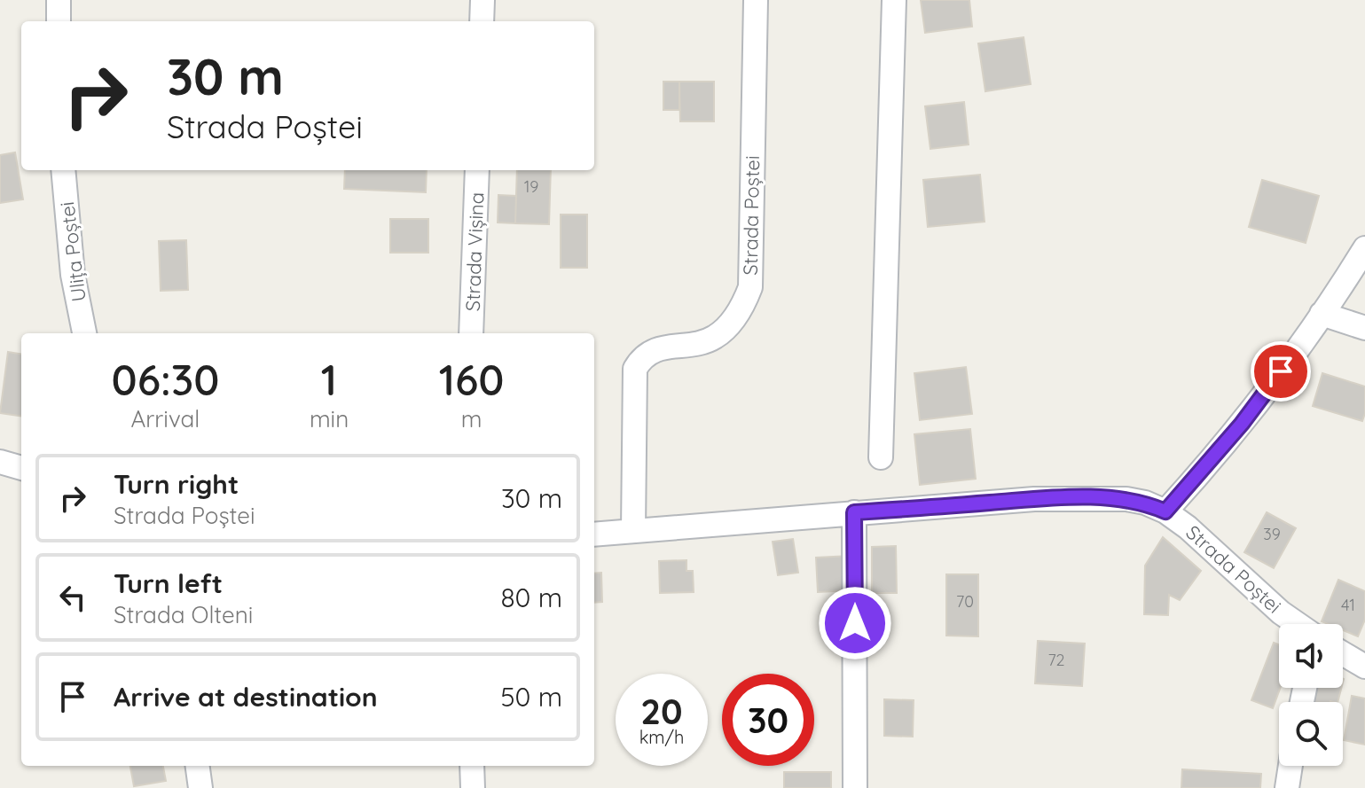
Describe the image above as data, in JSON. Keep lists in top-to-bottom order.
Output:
{
  "streets": {
    "street": ["Strada Poștei", "Ulița Poștei", "Strada Vișina"]
  },
  "house_numbers": [
    "19",
    "39",
    "70",
    "41",
    "72"
  ],
  "page": {
    "turn": ["30 m", "Strada Poștei"],
    "eta": [
      "06:30",
      "Arrival",
      "1",
      "min",
      "160",
      "m"
    ],
    "list": [
      {
        "name": "Turn right",
        "note": "Strada Poștei",
        "value": "30 m"
      },
      {
        "name": "Turn left",
        "note": "Strada Olteni",
        "value": "80 m"
      },
      {
        "name": "Arrive at destination",
        "value": "50 m"
      }
    ],
    "speed": "20 km/h",
    "limit": "30"
  }
}
